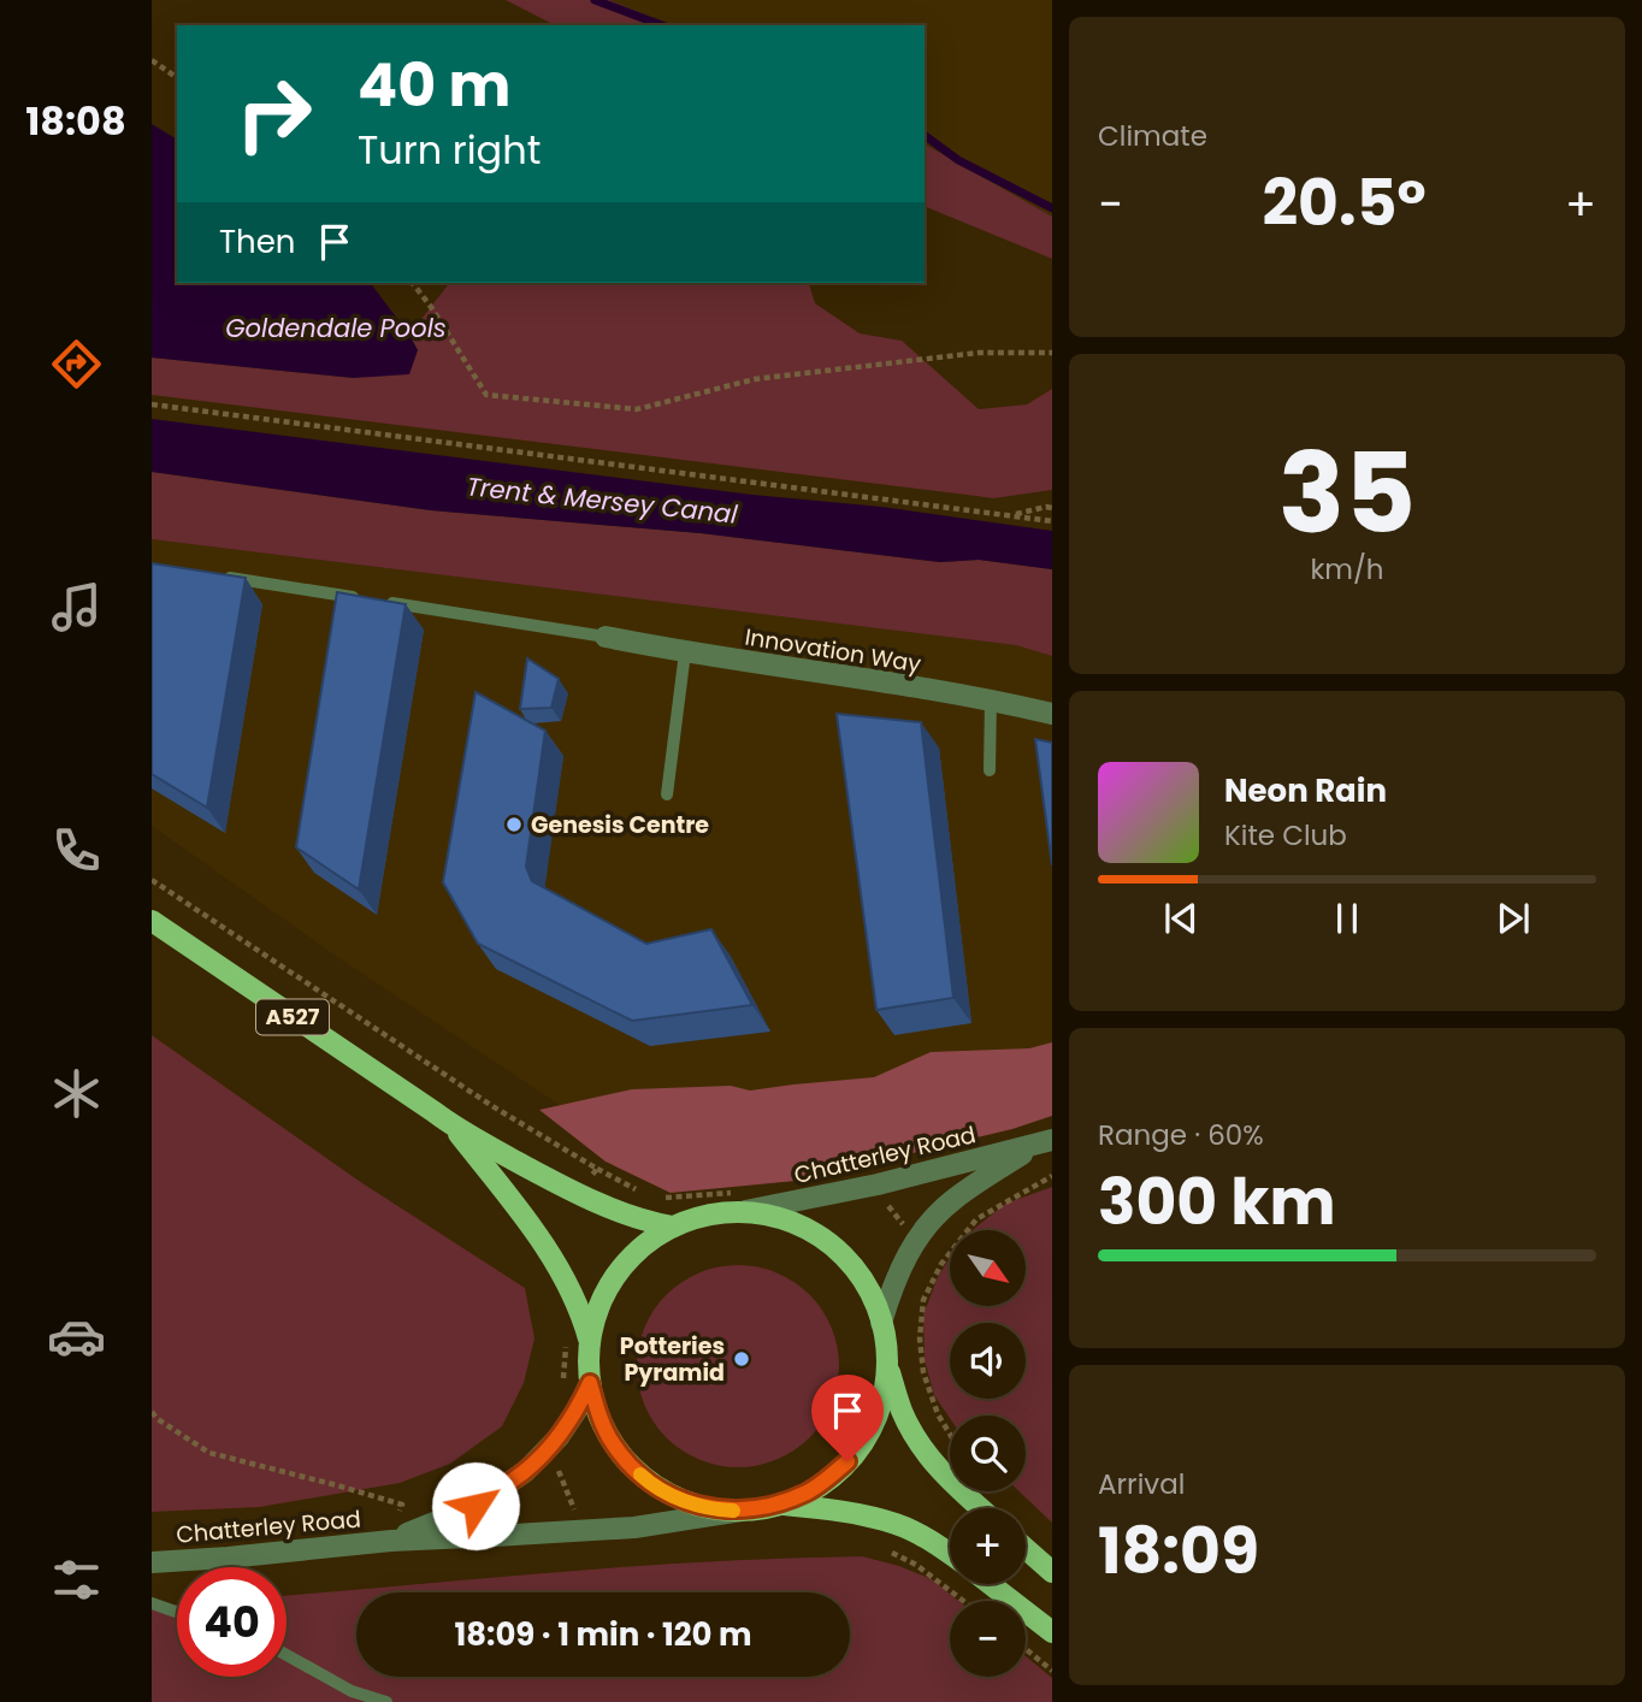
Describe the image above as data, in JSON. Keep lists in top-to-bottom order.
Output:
{
  "streets": {
    "main road": ["A527"],
    "street": ["Innovation Way", "Chatterley Road"]
  },
  "crossings": [
    ["A527", "Chatterley Road"]
  ],
  "water": ["Goldendale Pools", "Trent & Mersey Canal"],
  "places": ["Genesis Centre", "Potteries Pyramid"],
  "north": "bottom right",
  "page": {
    "tabs": "18:08",
    "tile": [
      "Climate",
      ["35", "km/h"],
      ["Range · 60%", "300 km"],
      ["Arrival", "18:09"]
    ],
    "turn": ["40 m", "Turn right"],
    "heat": ["−", "20.5°", "+"],
    "then": "Then",
    "song": ["Neon Rain", "Kite Club"],
    "map_buttons": ["+", "−"],
    "limit": "40",
    "trip": "18:09 · 1 min · 120 m"
  }
}
